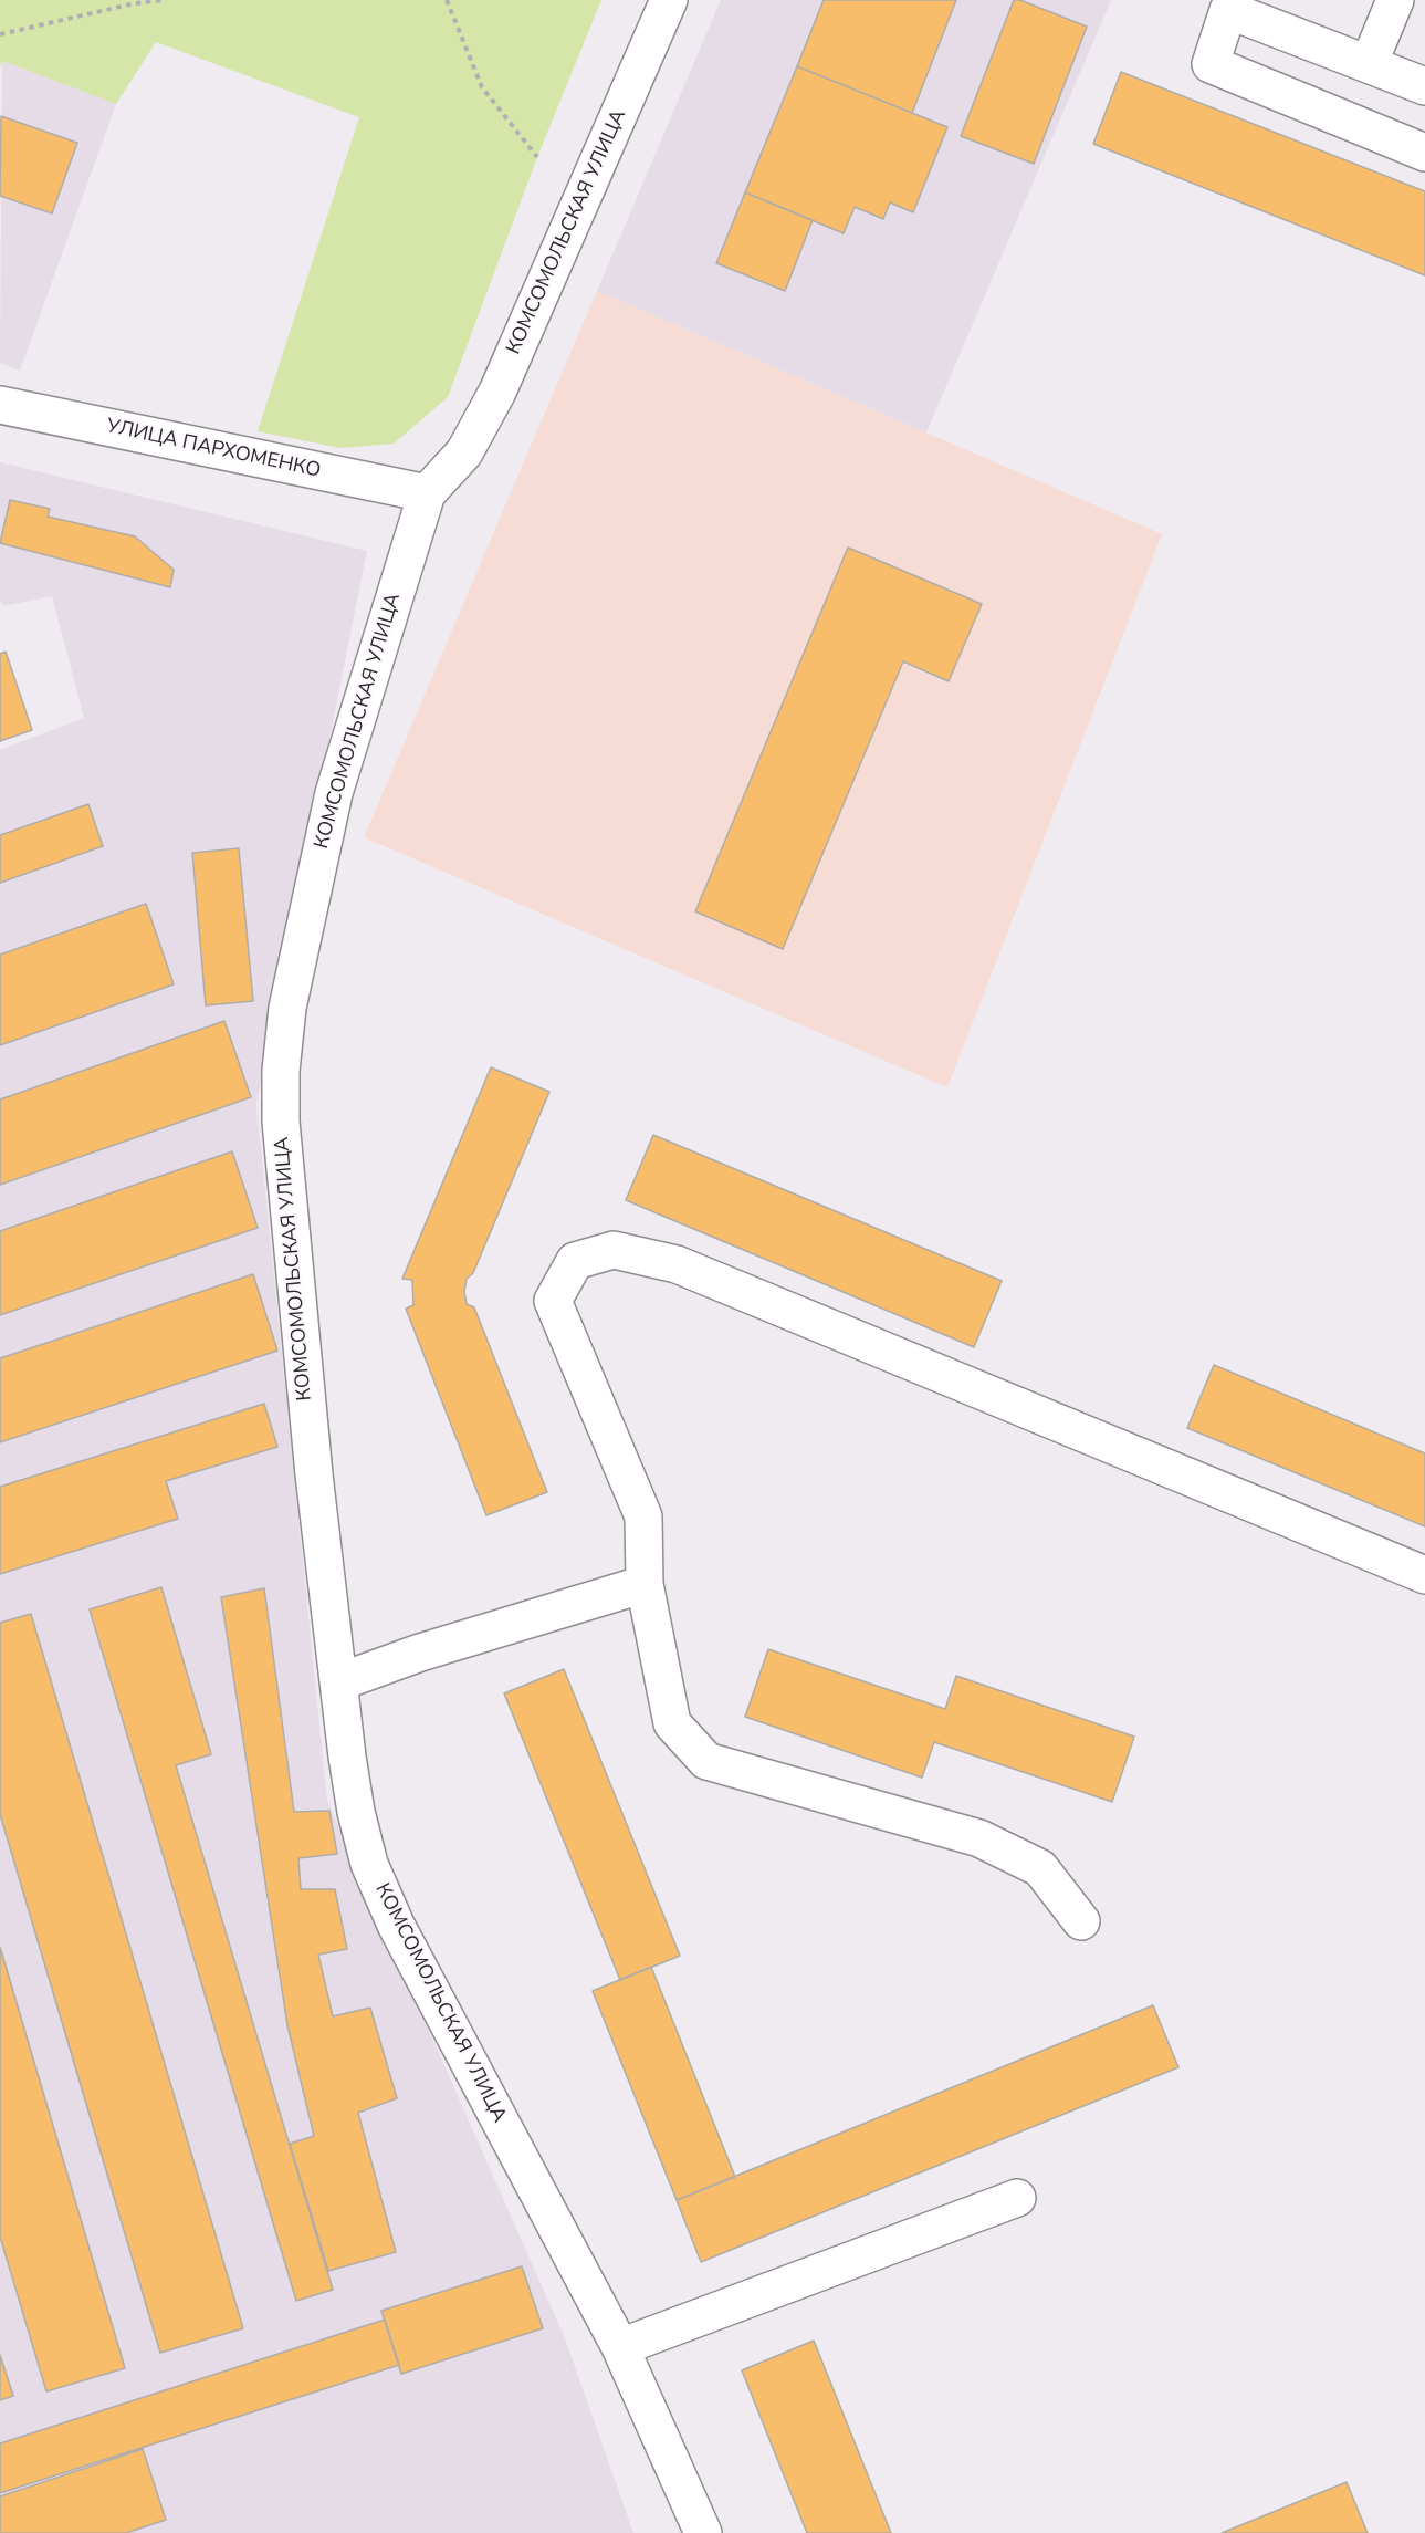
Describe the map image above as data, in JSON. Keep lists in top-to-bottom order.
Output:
{
  "streets": {
    "street": ["КОМСОМОЛЬСКАЯ УЛИЦА", "УЛИЦА ПАРХОМЕНКО"]
  },
  "crossings": [
    ["КОМСОМОЛЬСКАЯ УЛИЦА", "УЛИЦА ПАРХОМЕНКО"]
  ]
}
